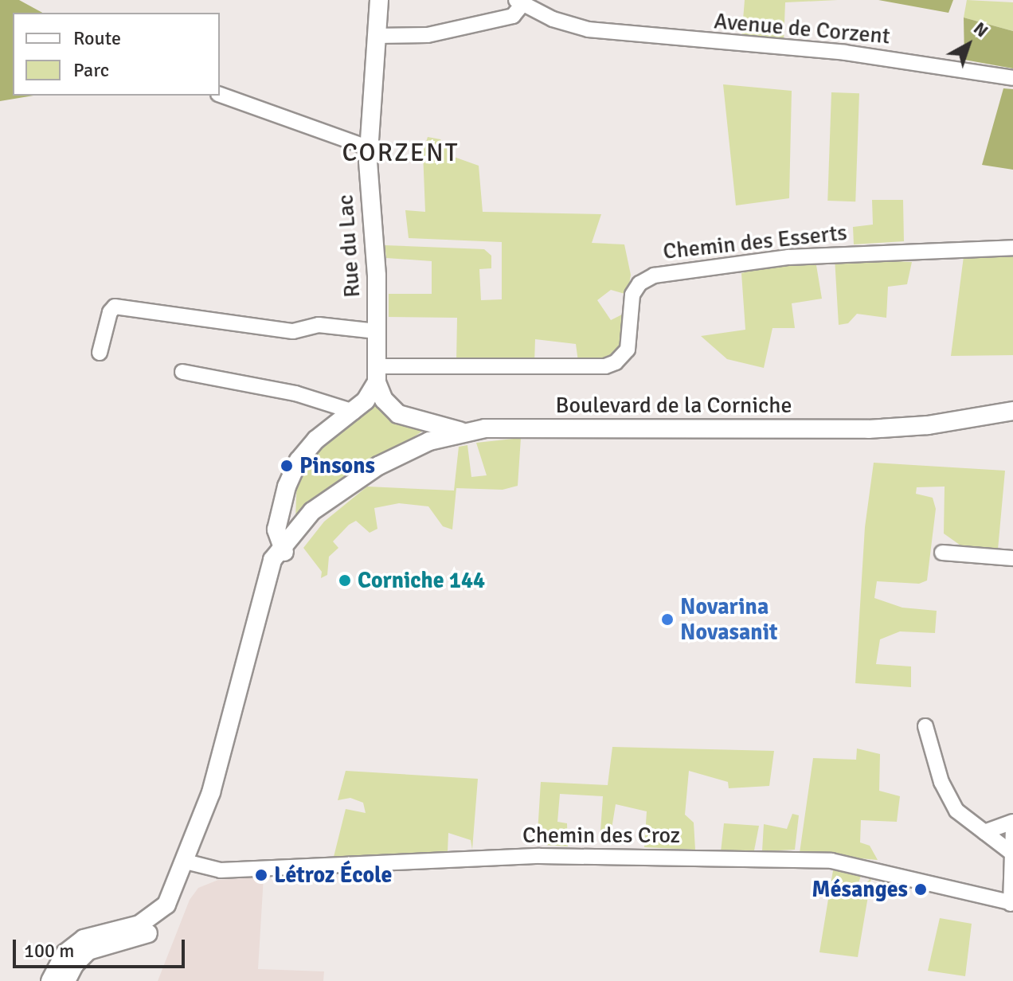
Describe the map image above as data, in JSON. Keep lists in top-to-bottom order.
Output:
{
  "streets": {
    "street": [
      "Avenue de Corzent",
      "Chemin des Esserts",
      "Rue du Lac",
      "Boulevard de la Corniche",
      "Chemin des Croz"
    ]
  },
  "crossings": [
    ["Chemin des Esserts", "Rue du Lac"],
    ["Chemin des Esserts", "Boulevard de la Corniche"],
    ["Rue du Lac", "Boulevard de la Corniche"],
    ["Boulevard de la Corniche", "Chemin des Croz"]
  ],
  "districts": ["CORZENT"],
  "places": [
    "Pinsons",
    "Corniche 144",
    "Novarina Novasanit",
    "Létroz École",
    "Mésanges"
  ],
  "legend": ["Route", "Parc"],
  "scale_bar": "100 m",
  "north": "top right"
}
